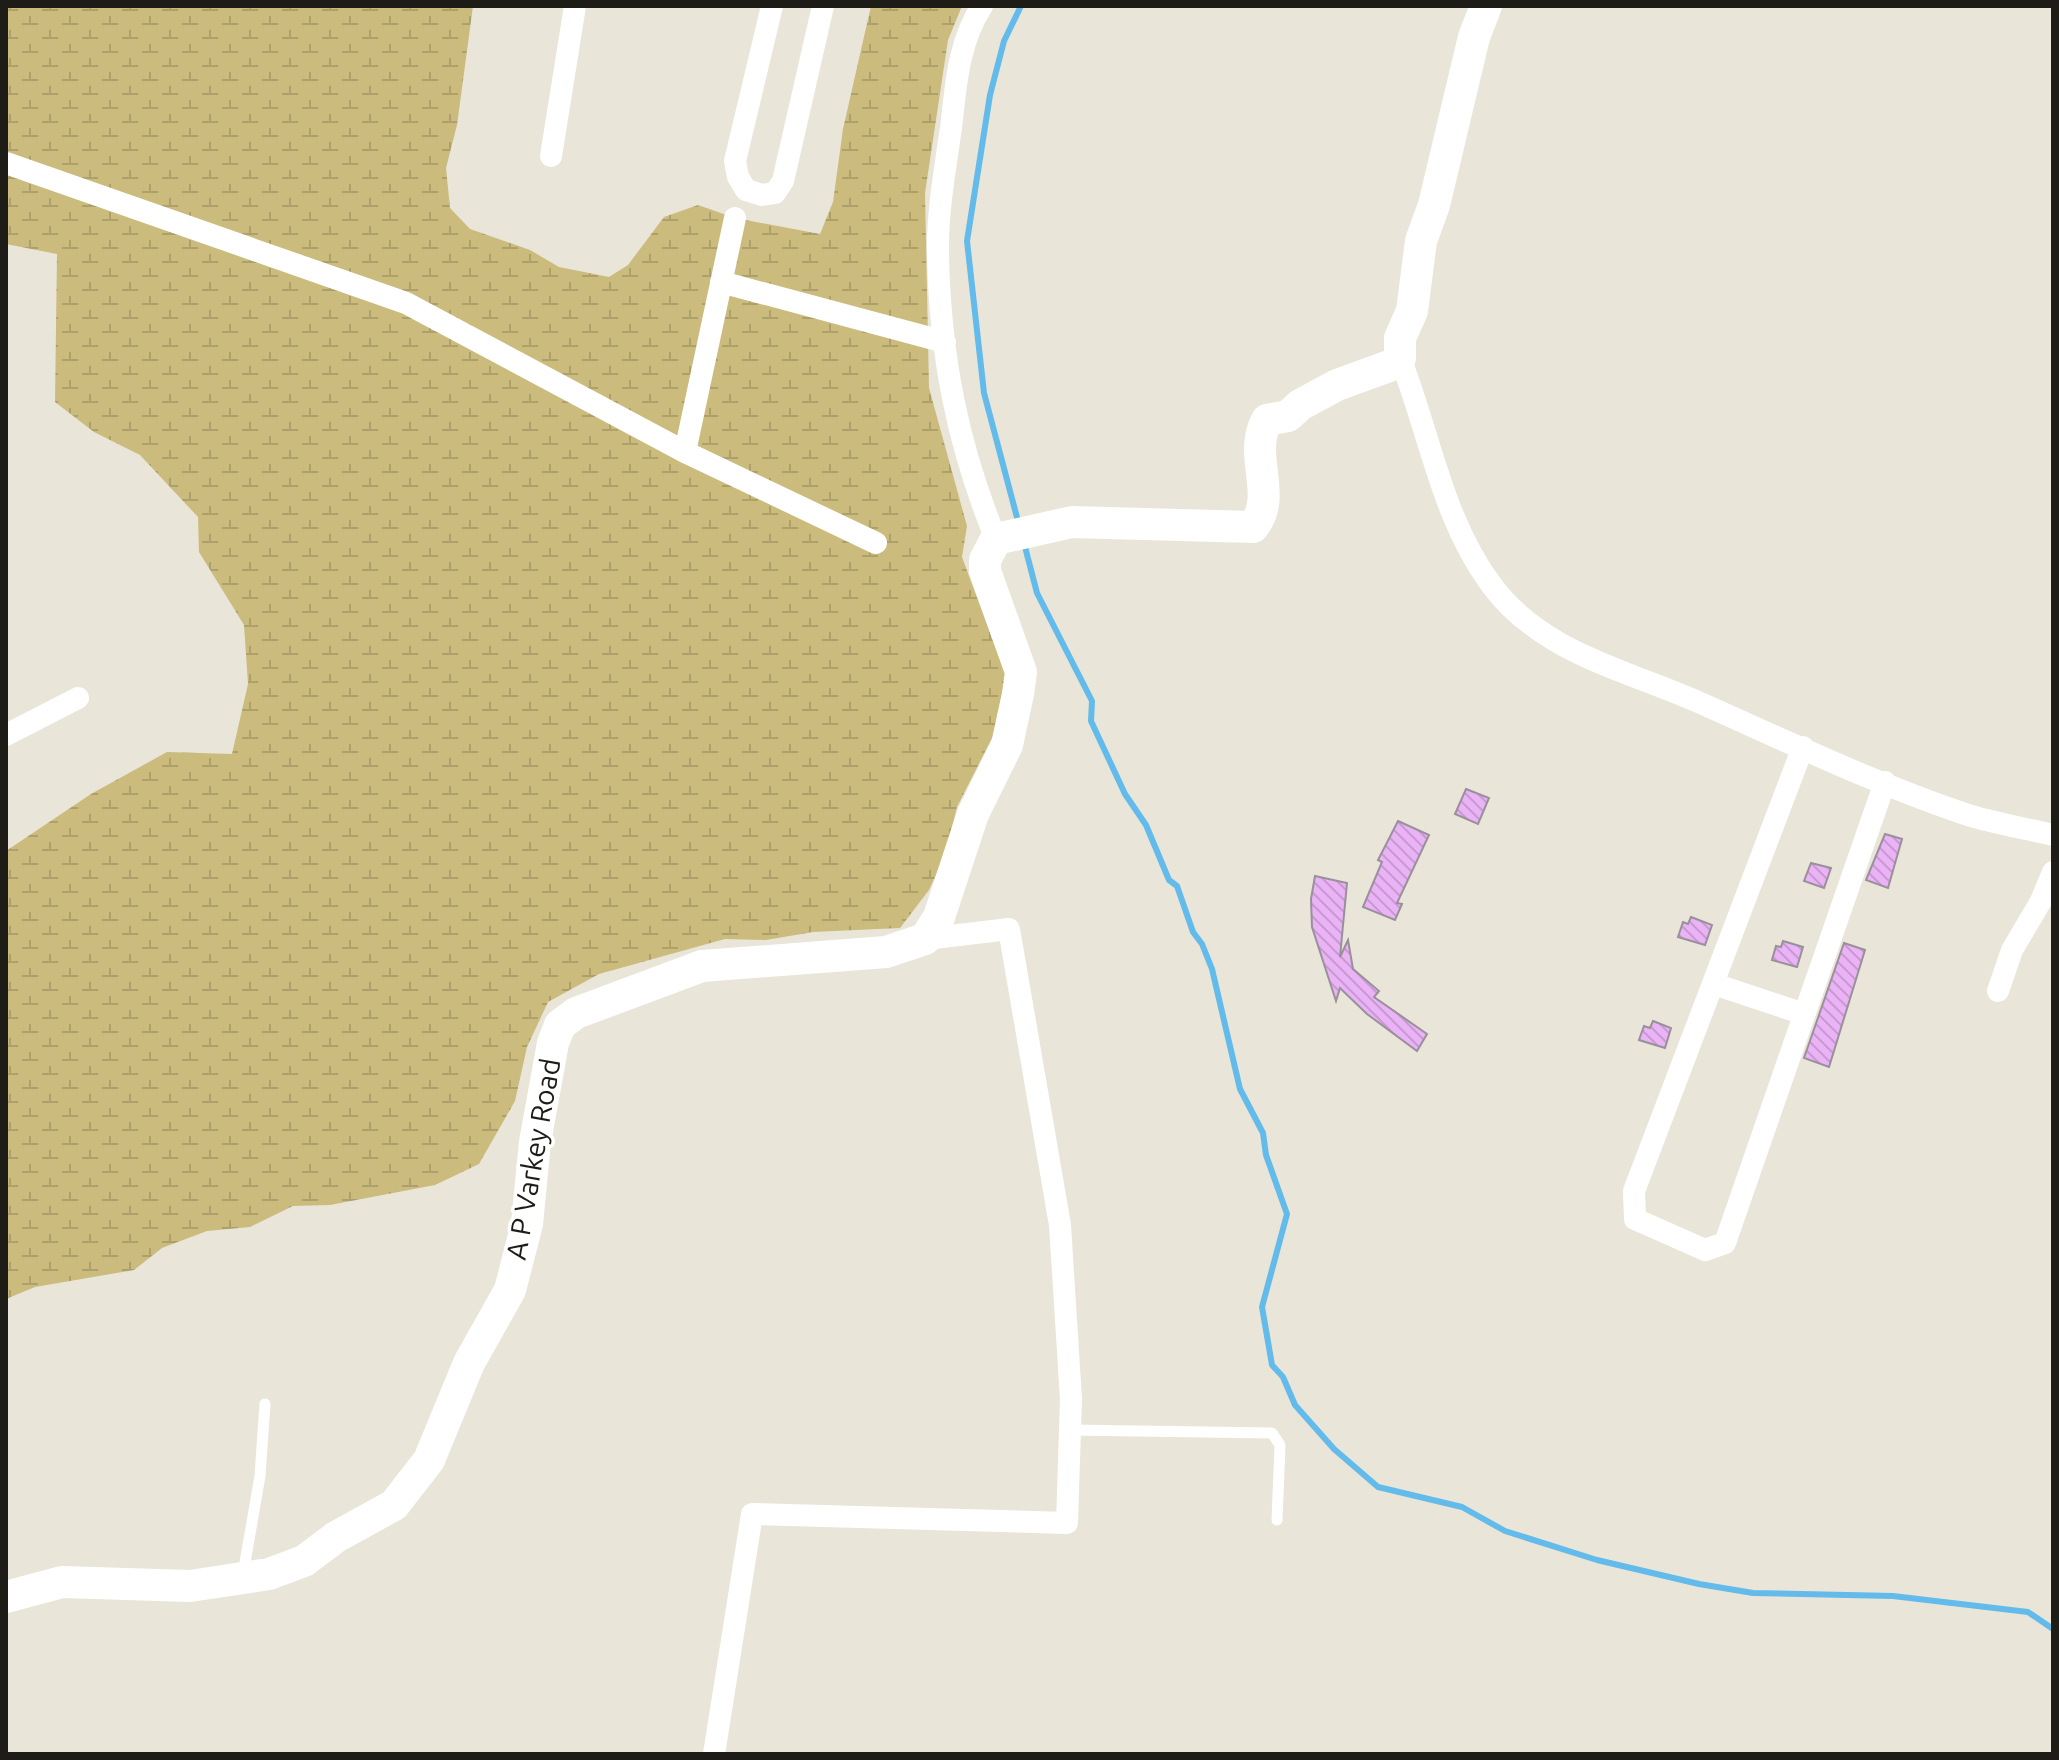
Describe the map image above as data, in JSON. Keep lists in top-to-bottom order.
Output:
{
  "streets": {
    "street": ["A P Varkey Road"]
  }
}
